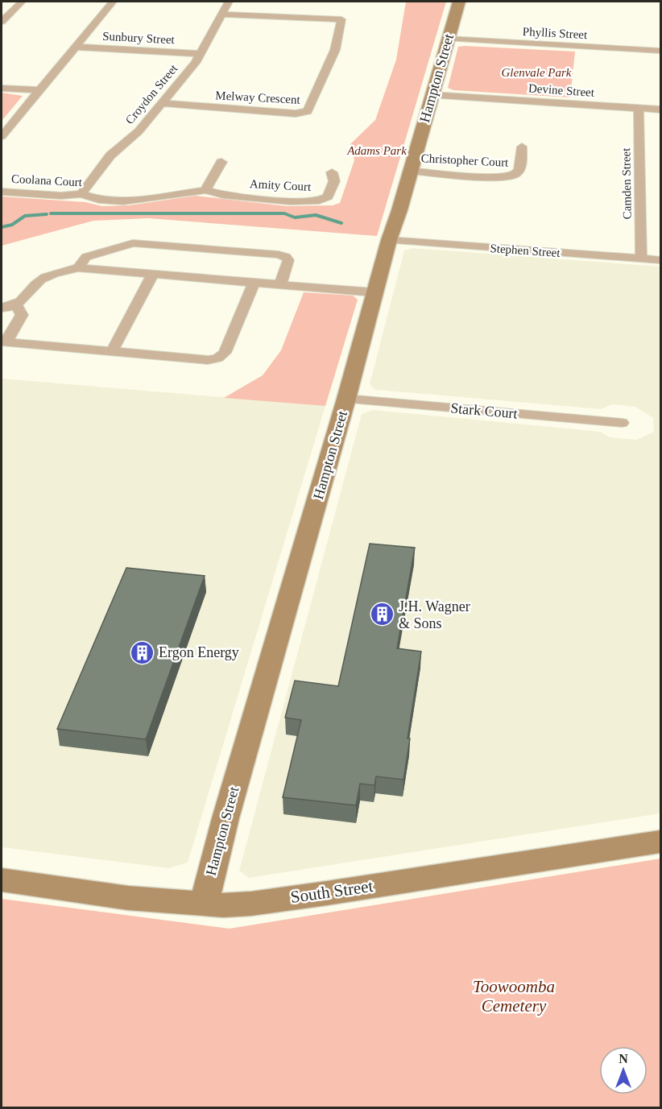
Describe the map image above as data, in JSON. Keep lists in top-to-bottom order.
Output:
{
  "streets": {
    "street": [
      "Phyllis Street",
      "Sunbury Street",
      "Hampton Street",
      "Devine Street",
      "Croydon Street",
      "Melway Crescent",
      "Christopher Court",
      "Coolana Court",
      "Camden Street",
      "Amity Court",
      "Stephen Street",
      "Stark Court",
      "South Street"
    ]
  },
  "crossings": [
    ["Phyllis Street", "Hampton Street"],
    ["Sunbury Street", "Croydon Street"],
    ["Hampton Street", "Devine Street"],
    ["Hampton Street", "Christopher Court"],
    ["Hampton Street", "Stephen Street"],
    ["Hampton Street", "Stark Court"],
    ["Hampton Street", "South Street"],
    ["Devine Street", "Camden Street"],
    ["Croydon Street", "Melway Crescent"],
    ["Croydon Street", "Coolana Court"],
    ["Coolana Court", "Amity Court"],
    ["Camden Street", "Stephen Street"]
  ],
  "parks": ["Glenvale Park", "Adams Park", "Toowoomba Cemetery"],
  "places": {
    "building": ["J.H. Wagner & Sons", "Ergon Energy"]
  },
  "north": "top"
}
